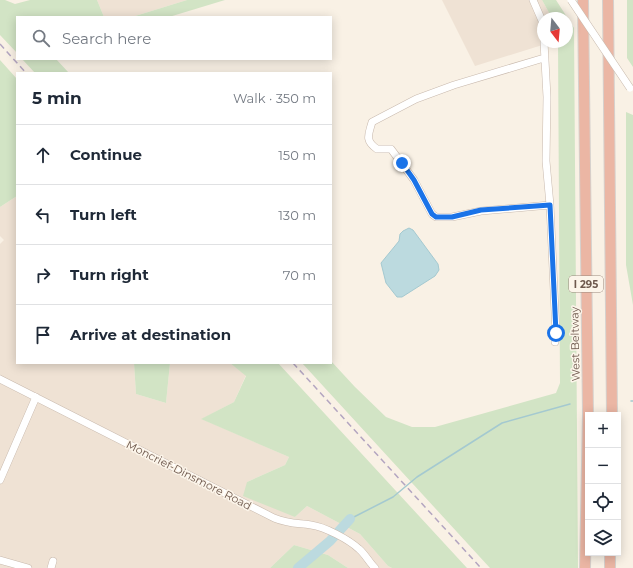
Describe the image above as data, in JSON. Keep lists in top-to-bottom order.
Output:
{
  "streets": {
    "highway": ["I 295", "West Beltway"],
    "street": ["Moncrief-Dinsmore Road"]
  },
  "north": "bottom",
  "page": {
    "search": "Search here",
    "heading": ["5 min", "Walk · 350 m"],
    "list": [
      ["Continue", "150 m"],
      ["Turn left", "130 m"],
      ["Turn right", "70 m"],
      "Arrive at destination"
    ],
    "map_buttons": ["+", "−"]
  }
}
